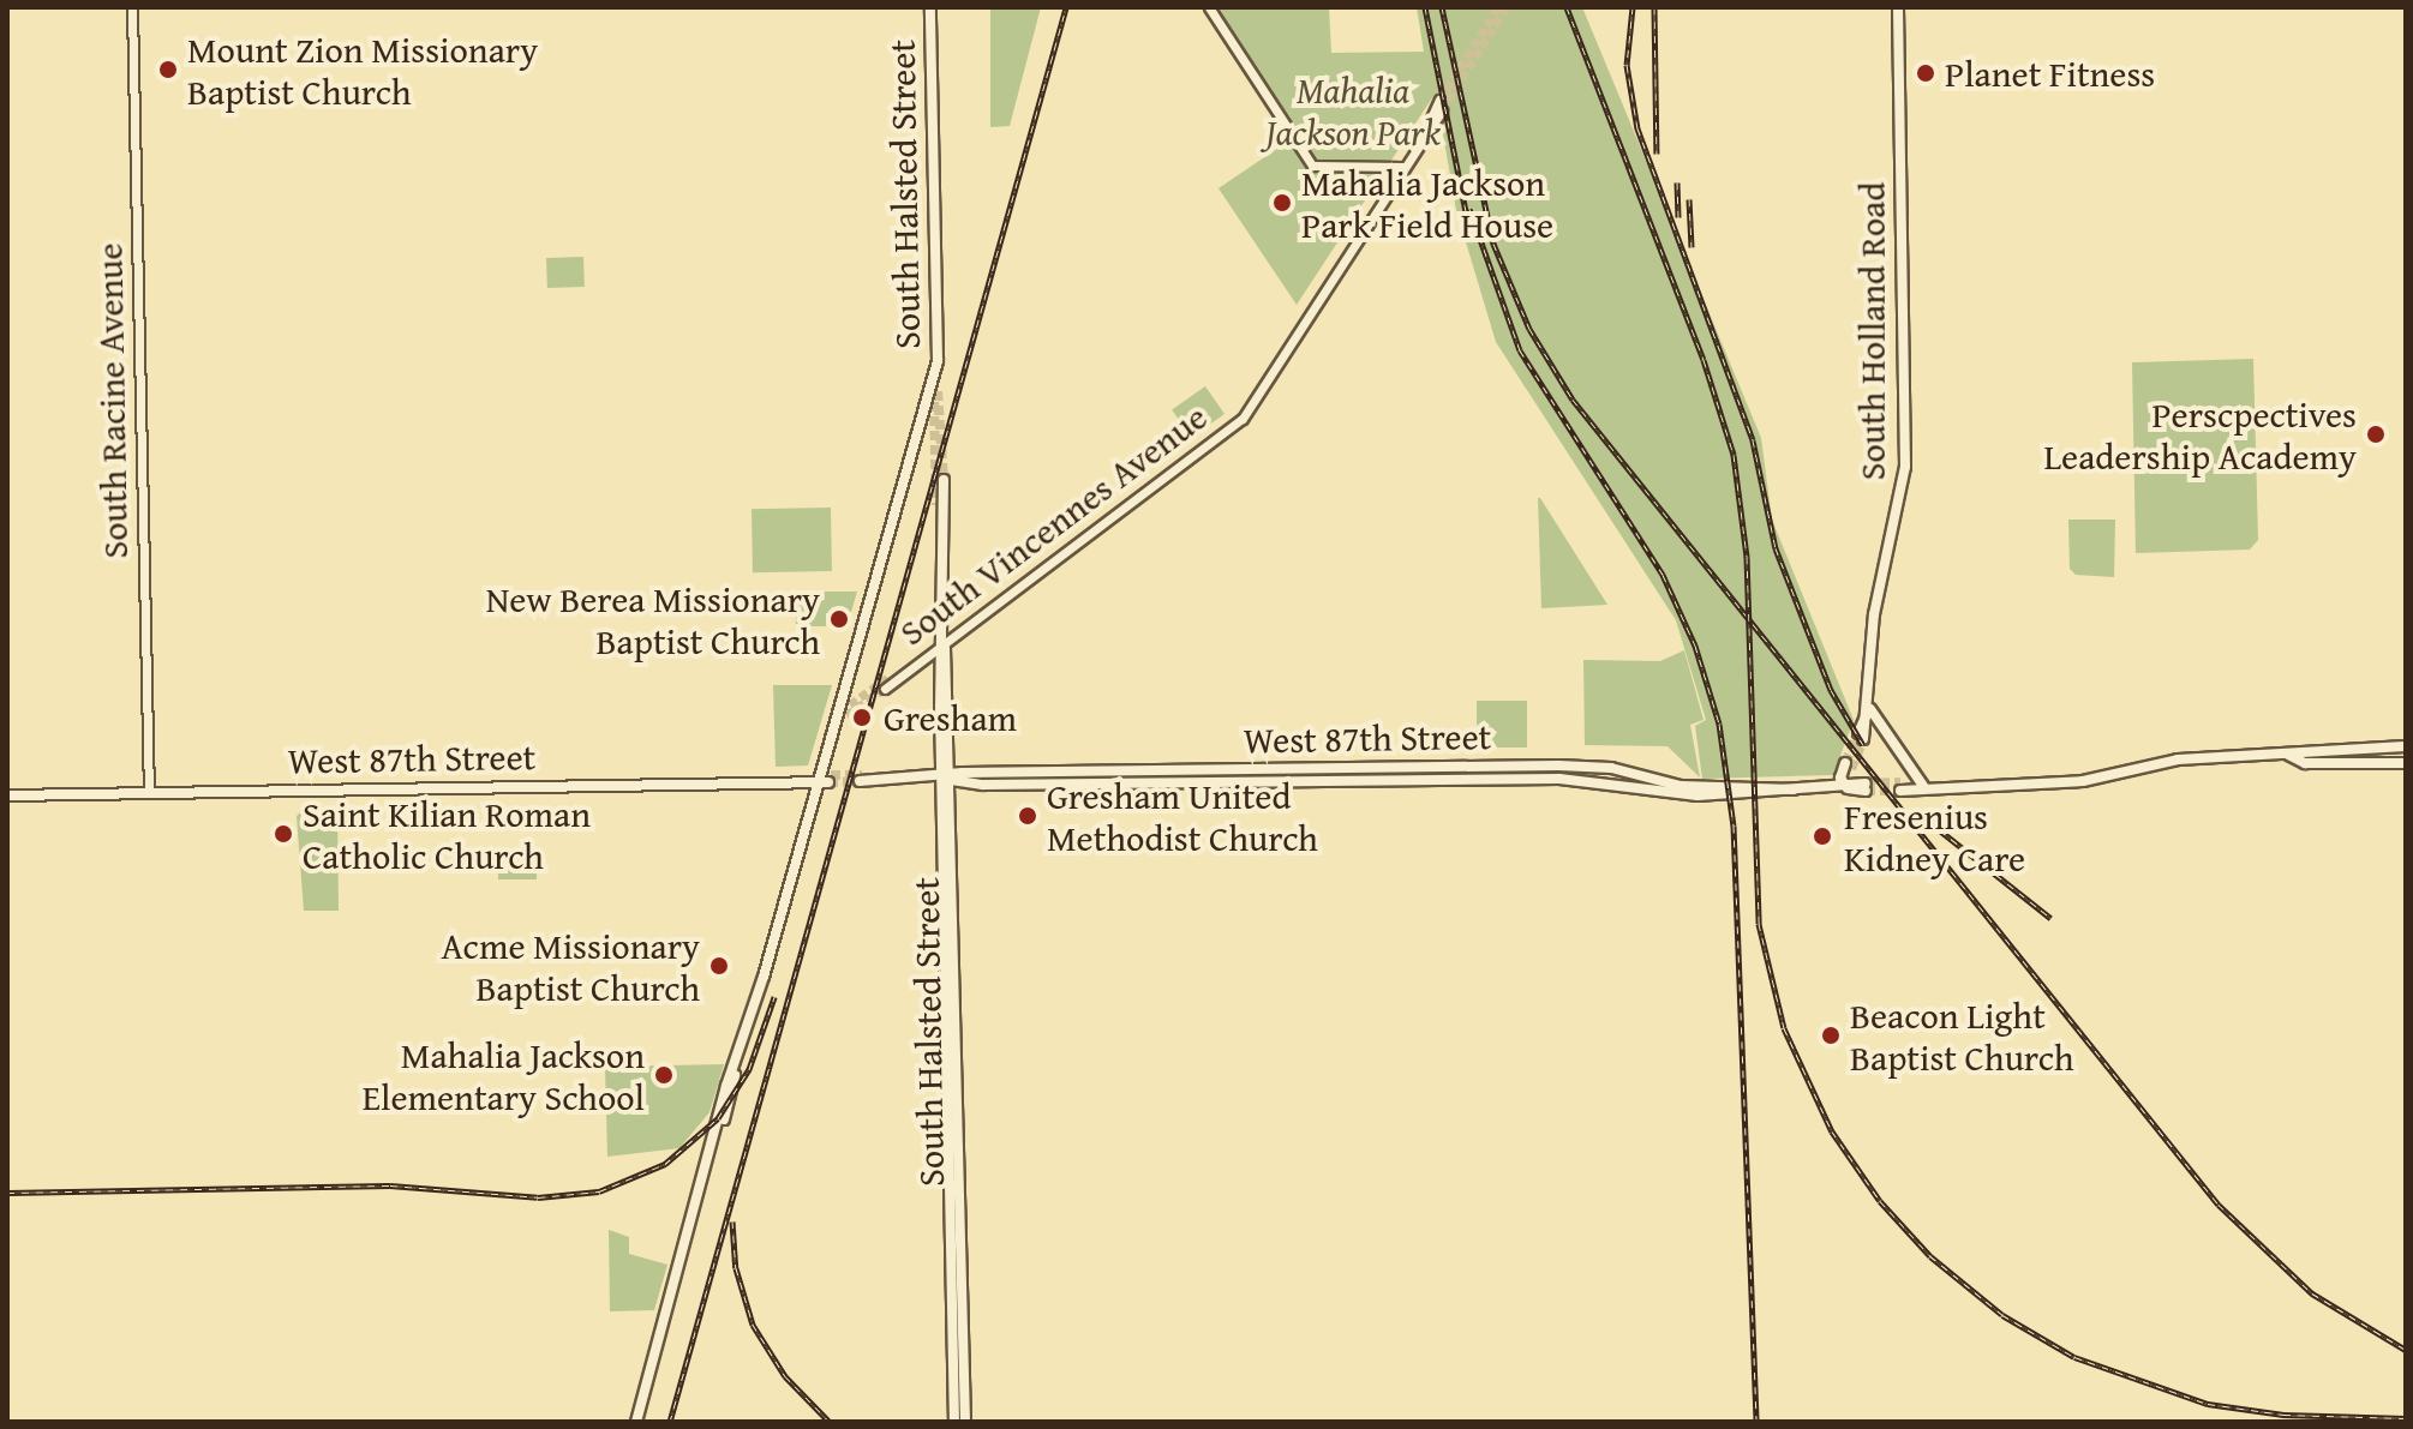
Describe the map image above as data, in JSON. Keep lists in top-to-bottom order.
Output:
{
  "streets": {
    "main road": ["South Halsted Street", "South Holland Road", "West 87th Street"],
    "street": ["South Racine Avenue", "South Vincennes Avenue"]
  },
  "crossings": [
    ["South Halsted Street", "South Vincennes Avenue"],
    ["South Halsted Street", "West 87th Street"],
    ["South Racine Avenue", "West 87th Street"]
  ],
  "parks": ["Mahalia Jackson Park"],
  "places": [
    "Mount Zion Missionary Baptist Church",
    "Planet Fitness",
    "Mahalia Jackson Park Field House",
    "Perscpectives Leadership Academy",
    "New Berea Missionary Baptist Church",
    "Gresham",
    "Gresham United Methodist Church",
    "Saint Kilian Roman Catholic Church",
    "Fresenius Kidney Care",
    "Acme Missionary Baptist Church",
    "Beacon Light Baptist Church",
    "Mahalia Jackson Elementary School"
  ]
}
